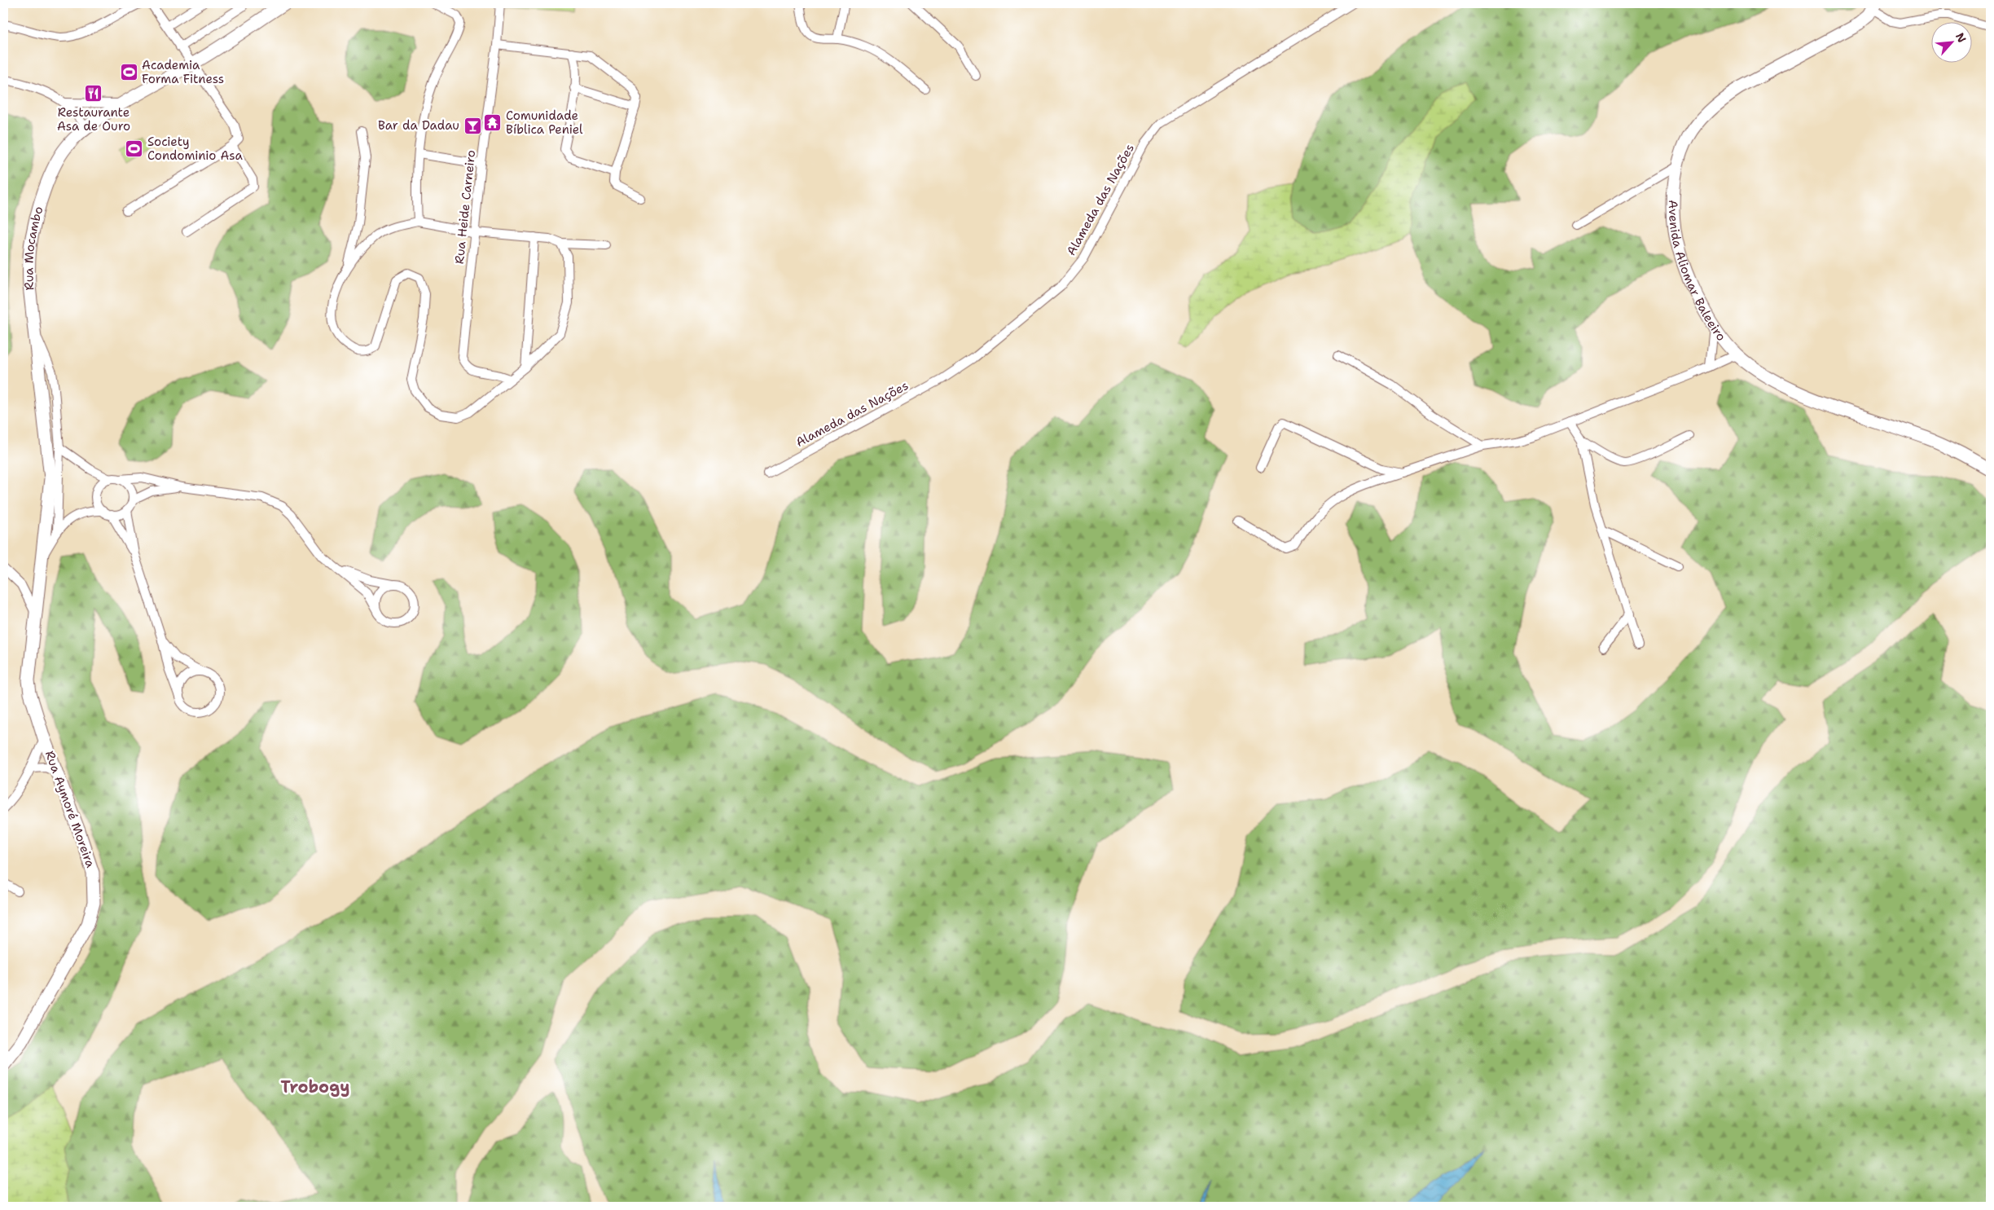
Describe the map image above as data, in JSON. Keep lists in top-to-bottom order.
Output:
{
  "streets": {
    "main road": ["Rua Mocambo", "Avenida Aliomar Baleeiro", "Rua Aymoré Moreira"],
    "street": ["Alameda das Nações", "Rua Heide Carneiro"]
  },
  "crossings": [
    ["Rua Mocambo", "Rua Aymoré Moreira"]
  ],
  "districts": ["Trobogy"],
  "places": {
    "sports": ["Academia Forma Fitness", "Society Condominio Asa"],
    "restaurant": ["Restaurante Asa de Ouro"],
    "temple": ["Comunidade Bíblica Peniel"],
    "bar": ["Bar da Dadau"]
  },
  "north": "top right"
}
